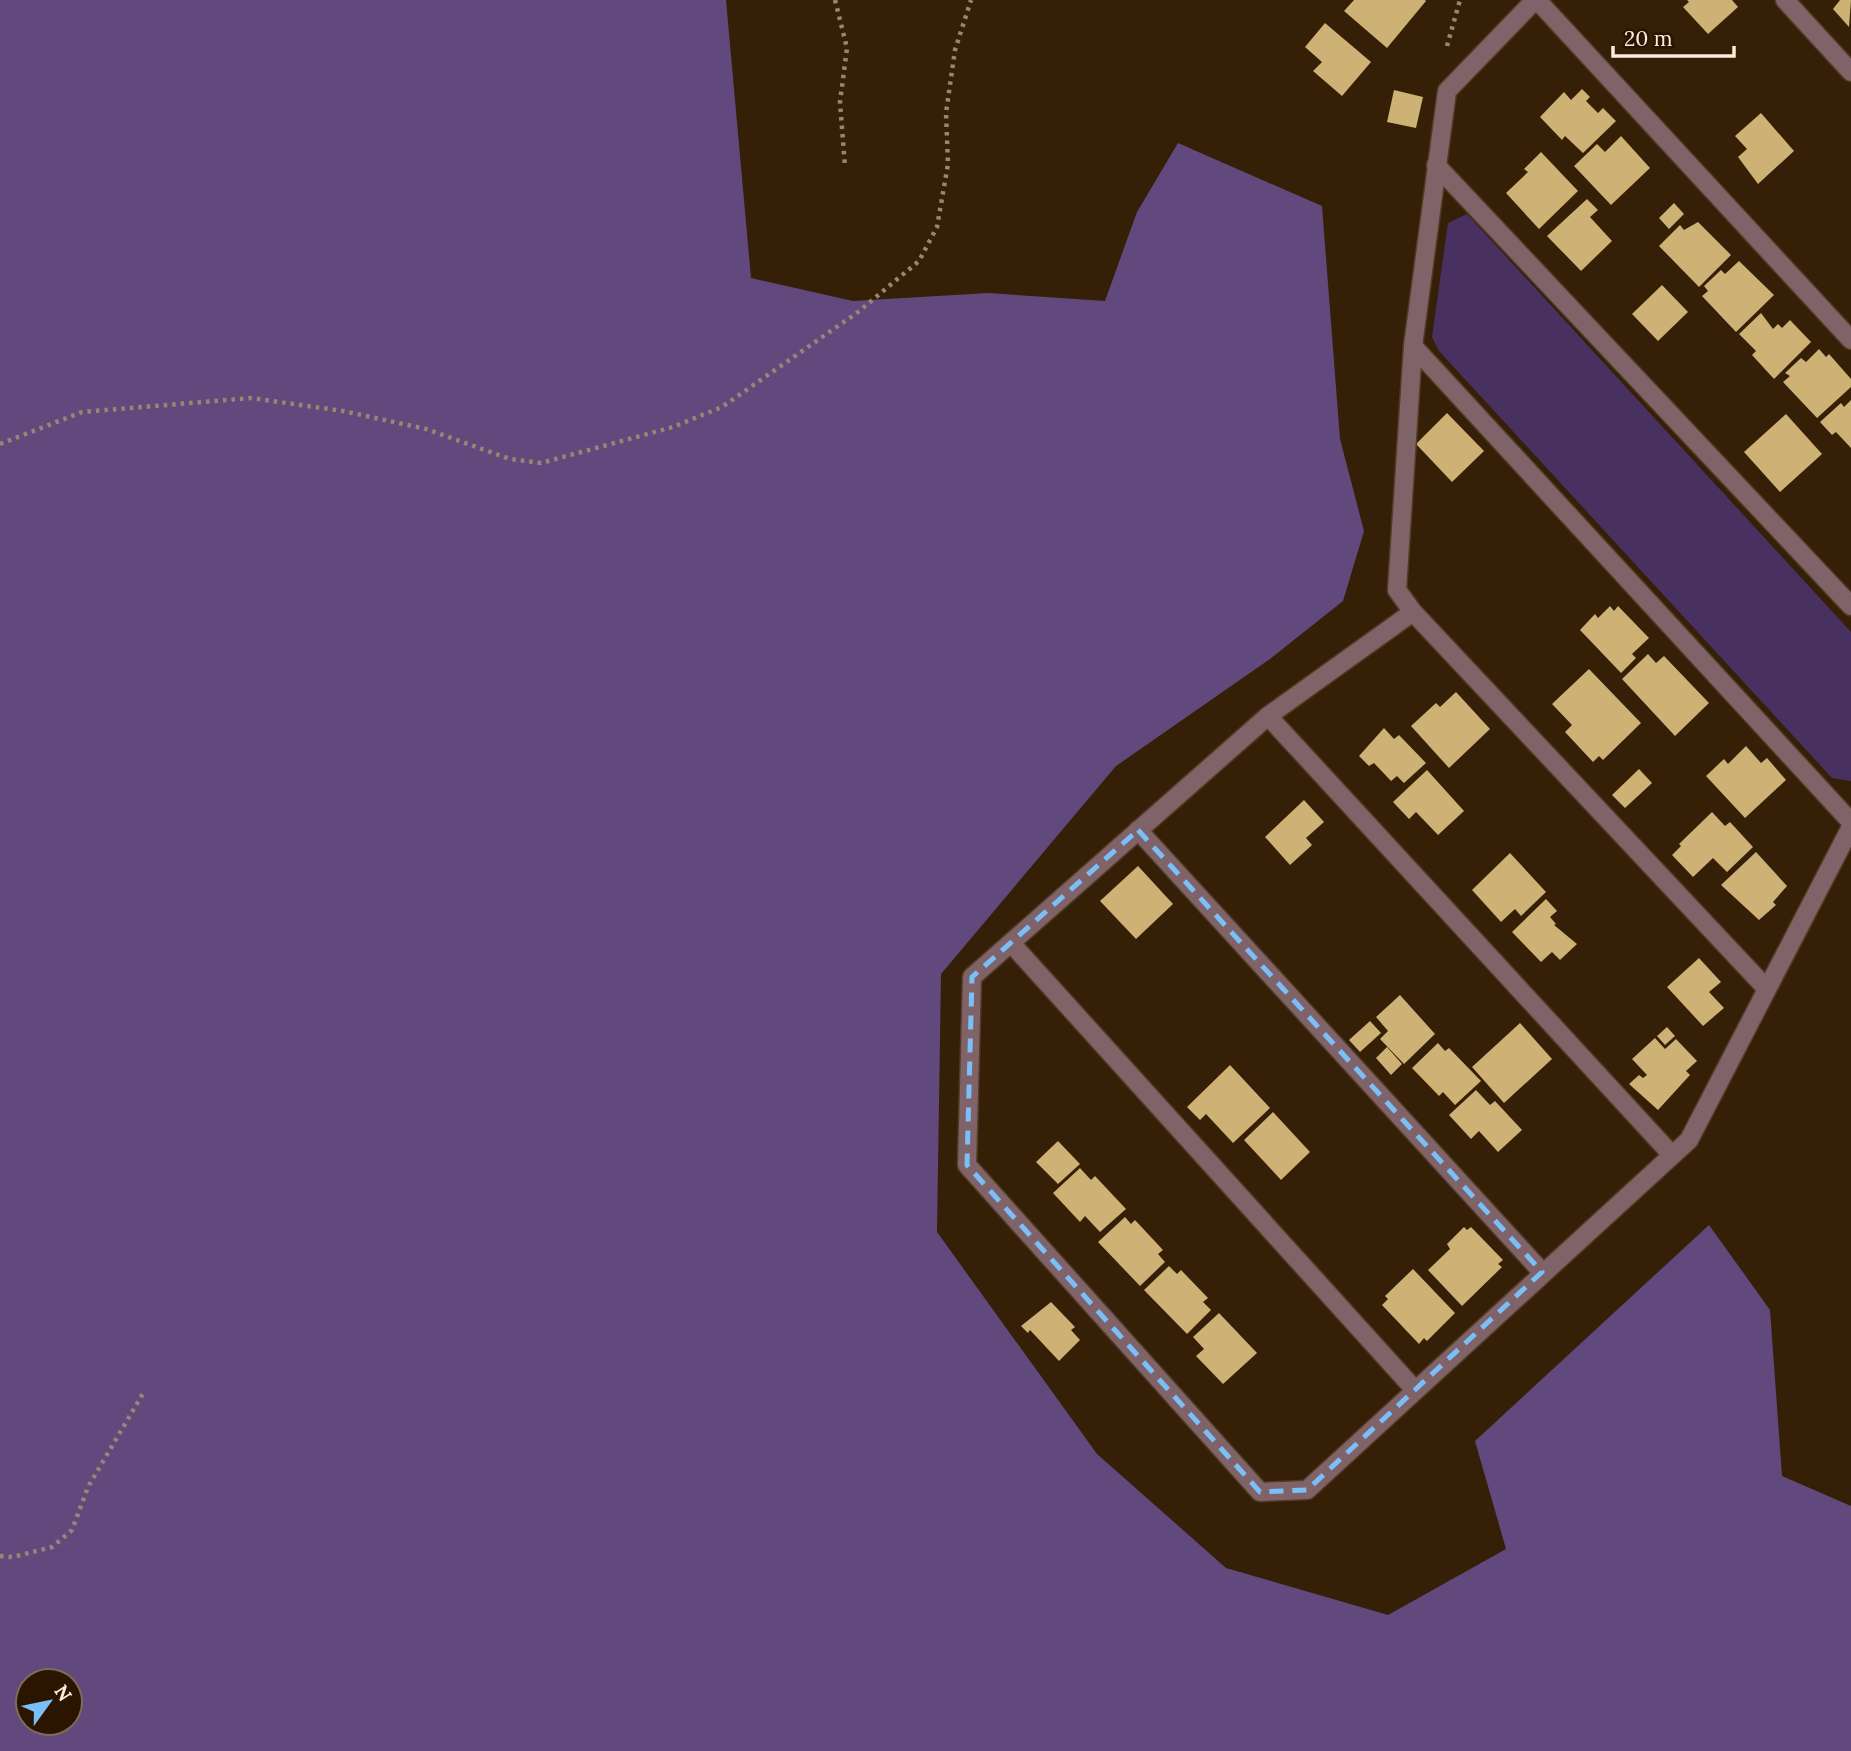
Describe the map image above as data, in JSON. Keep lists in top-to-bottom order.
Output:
{
  "scale_bar": "20 m",
  "north": "top right"
}
